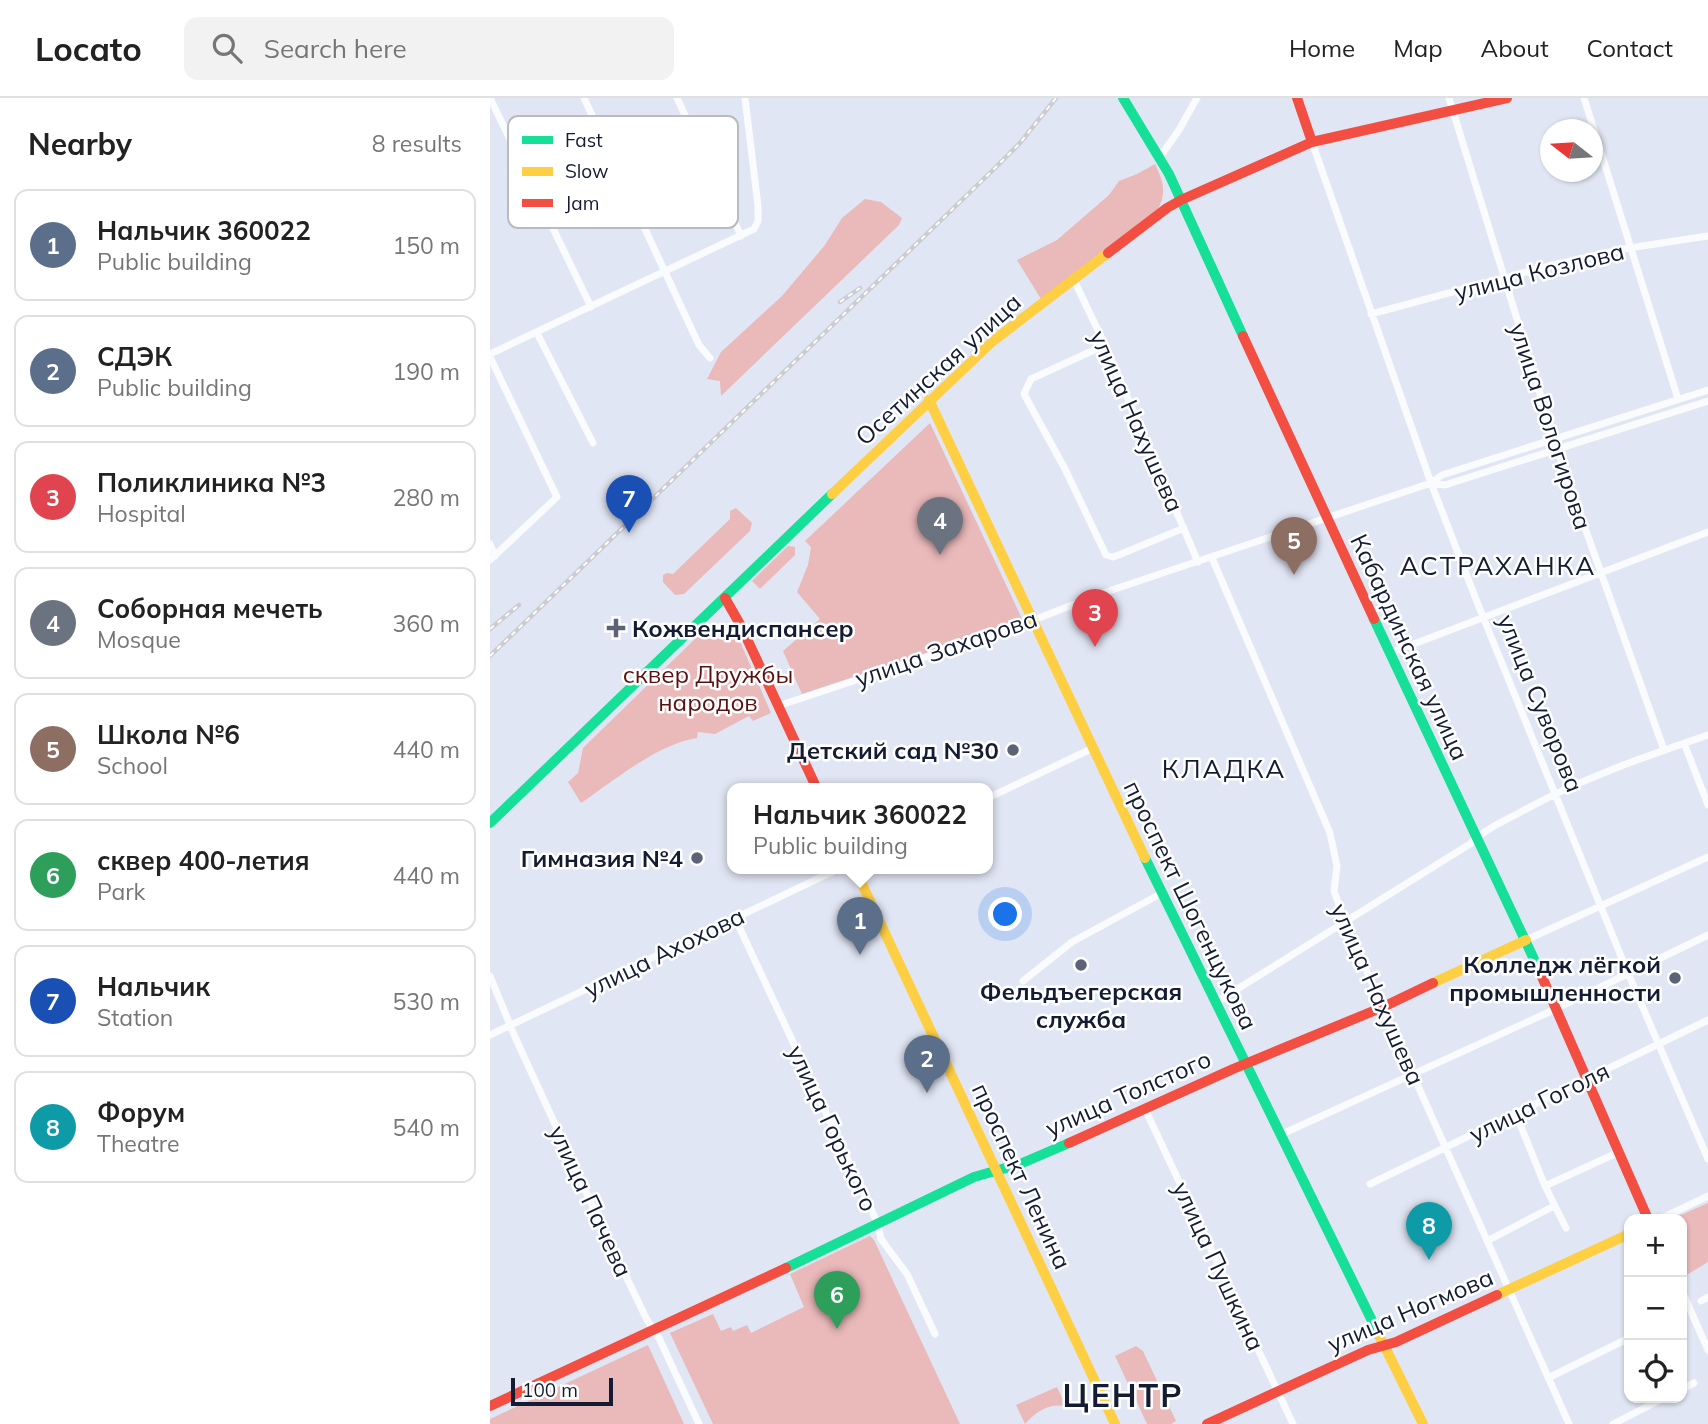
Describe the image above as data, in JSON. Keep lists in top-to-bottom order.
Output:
{
  "streets": {
    "main road": [
      "Осетинская улица",
      "Кабардинская улица",
      "улица Суворова",
      "проспект Шогенцукова",
      "улица Толстого",
      "проспект Ленина",
      "улица Ногмова"
    ],
    "street": [
      "улица Козлова",
      "улица Нахушева",
      "улица Вологирова",
      "улица Захарова",
      "улица Ахохова",
      "улица Гоголя",
      "улица Горького",
      "улица Пачева",
      "улица Пушкина"
    ]
  },
  "crossings": [
    ["улица Козлова", "улица Вологирова"],
    ["улица Козлова", "улица Суворова"],
    ["Осетинская улица", "улица Нахушева"],
    ["Осетинская улица", "улица Вологирова"],
    ["Осетинская улица", "Кабардинская улица"],
    ["Осетинская улица", "улица Суворова"],
    ["Осетинская улица", "проспект Шогенцукова"],
    ["улица Нахушева", "улица Захарова"],
    ["улица Нахушева", "улица Толстого"],
    ["улица Нахушева", "улица Гоголя"],
    ["улица Нахушева", "улица Ногмова"],
    ["улица Вологирова", "улица Захарова"],
    ["Кабардинская улица", "улица Захарова"],
    ["Кабардинская улица", "улица Толстого"],
    ["Кабардинская улица", "улица Гоголя"],
    ["улица Захарова", "улица Суворова"],
    ["улица Захарова", "проспект Шогенцукова"],
    ["улица Суворова", "улица Толстого"],
    ["улица Суворова", "улица Гоголя"],
    ["проспект Шогенцукова", "улица Толстого"],
    ["проспект Шогенцукова", "улица Ногмова"],
    ["улица Ахохова", "улица Горького"],
    ["улица Ахохова", "улица Пачева"],
    ["улица Толстого", "улица Горького"],
    ["улица Толстого", "проспект Ленина"],
    ["улица Толстого", "улица Пачева"],
    ["улица Толстого", "улица Пушкина"],
    ["улица Пушкина", "улица Ногмова"]
  ],
  "districts": ["АСТРАХАНКА", "КЛАДКА", "ЦЕНТР"],
  "parks": ["сквер Дружбы народов"],
  "places": {
    "health": ["Кожвендиспансер"],
    "other": [
      "Детский сад №30",
      "Гимназия №4",
      "Фельдъегерская служба",
      "Колледж лёгкой промышленности"
    ]
  },
  "legend": ["Fast", "Slow", "Jam"],
  "scale_bar": "100 m",
  "north": "left",
  "page": {
    "header": "Locato",
    "search": "Search here",
    "nav": [
      "Home",
      "Map",
      "About",
      "Contact"
    ],
    "heading": ["Nearby", "8 results"],
    "list": [
      {
        "mark": "1",
        "name": "Нальчик 360022",
        "note": "Public building",
        "value": "150 m"
      },
      {
        "mark": "2",
        "name": "СДЭК",
        "note": "Public building",
        "value": "190 m"
      },
      {
        "mark": "3",
        "name": "Поликлиника №3",
        "note": "Hospital",
        "value": "280 m"
      },
      {
        "mark": "4",
        "name": "Соборная мечеть",
        "note": "Mosque",
        "value": "360 m"
      },
      {
        "mark": "5",
        "name": "Школа №6",
        "note": "School",
        "value": "440 m"
      },
      {
        "mark": "6",
        "name": "сквер 400-летия",
        "note": "Park",
        "value": "440 m"
      },
      {
        "mark": "7",
        "name": "Нальчик",
        "note": "Station",
        "value": "530 m"
      },
      {
        "mark": "8",
        "name": "Форум",
        "note": "Theatre",
        "value": "540 m"
      }
    ],
    "pins": [
      "7",
      "4",
      "5",
      "3",
      "1",
      "2",
      "8",
      "6"
    ],
    "popup": ["Нальчик 360022", "Public building"],
    "map_buttons": ["+", "−"],
    "scale": "100 m"
  }
}
